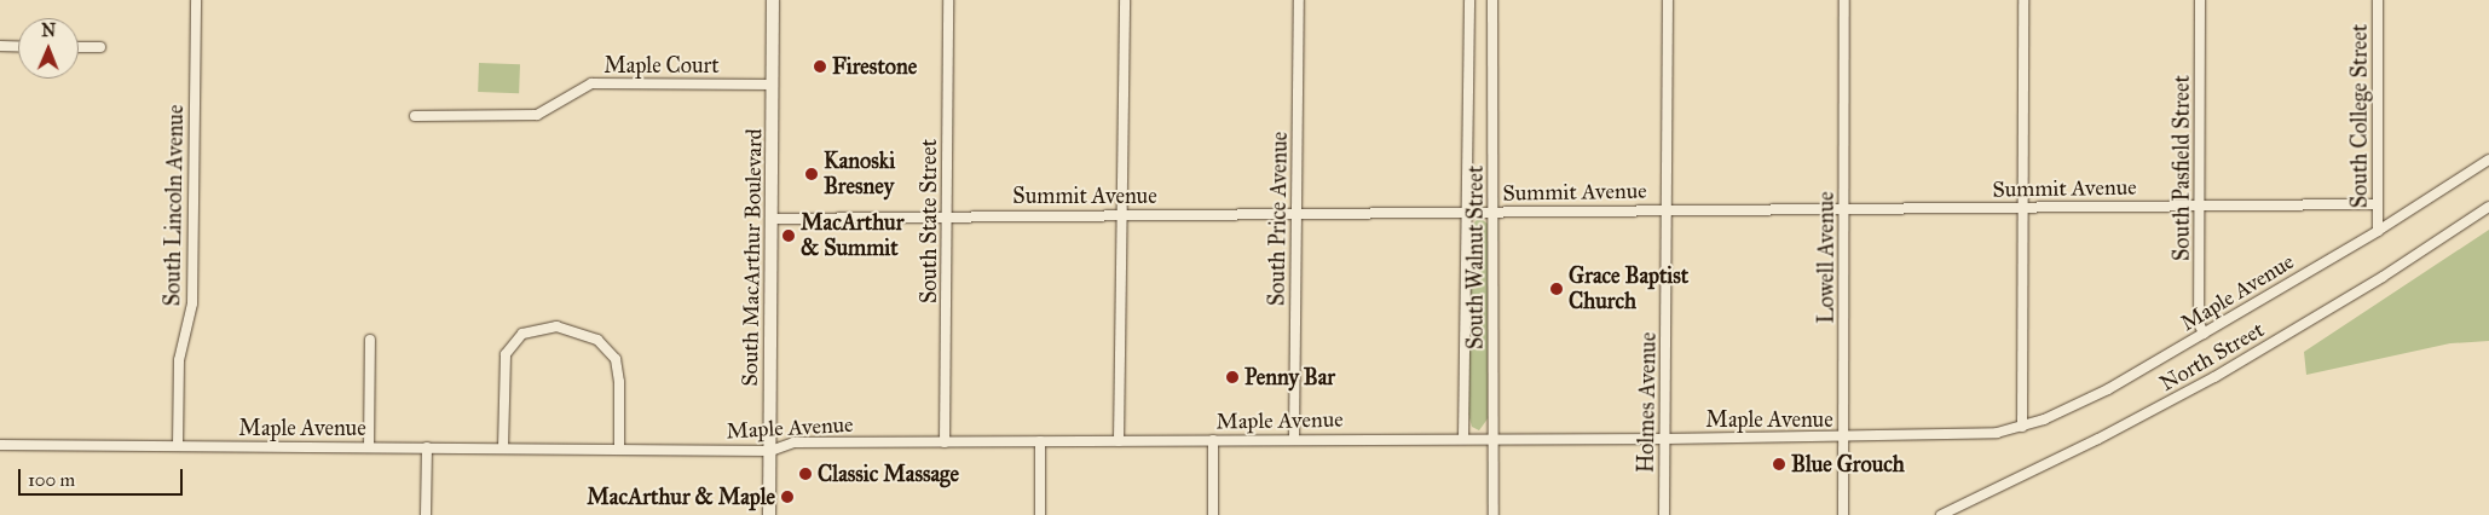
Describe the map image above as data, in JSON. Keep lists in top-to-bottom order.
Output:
{
  "streets": {
    "main road": ["South MacArthur Boulevard"],
    "street": [
      "Maple Court",
      "South College Street",
      "South Pasfield Street",
      "Summit Avenue",
      "South Lincoln Avenue",
      "South Price Avenue",
      "South State Street",
      "South Walnut Street",
      "Lowell Avenue",
      "Maple Avenue",
      "North Street",
      "Holmes Avenue"
    ]
  },
  "crossings": [
    ["Maple Court", "South MacArthur Boulevard"],
    ["South College Street", "Summit Avenue"],
    ["South College Street", "Maple Avenue"],
    ["South Pasfield Street", "Summit Avenue"],
    ["South Pasfield Street", "Maple Avenue"],
    ["Summit Avenue", "South Price Avenue"],
    ["Summit Avenue", "South State Street"],
    ["Summit Avenue", "South MacArthur Boulevard"],
    ["Summit Avenue", "South Walnut Street"],
    ["Summit Avenue", "Lowell Avenue"],
    ["Summit Avenue", "Holmes Avenue"],
    ["South Lincoln Avenue", "Maple Avenue"],
    ["South Price Avenue", "Maple Avenue"],
    ["South State Street", "Maple Avenue"],
    ["South MacArthur Boulevard", "Maple Avenue"],
    ["South Walnut Street", "Maple Avenue"],
    ["Lowell Avenue", "Maple Avenue"],
    ["Maple Avenue", "Holmes Avenue"]
  ],
  "places": [
    "Firestone",
    "Kanoski Bresney",
    "MacArthur & Summit",
    "Grace Baptist Church",
    "Penny Bar",
    "Blue Grouch",
    "Classic Massage",
    "MacArthur & Maple"
  ],
  "scale_bar": "100 m",
  "north": "top"
}
